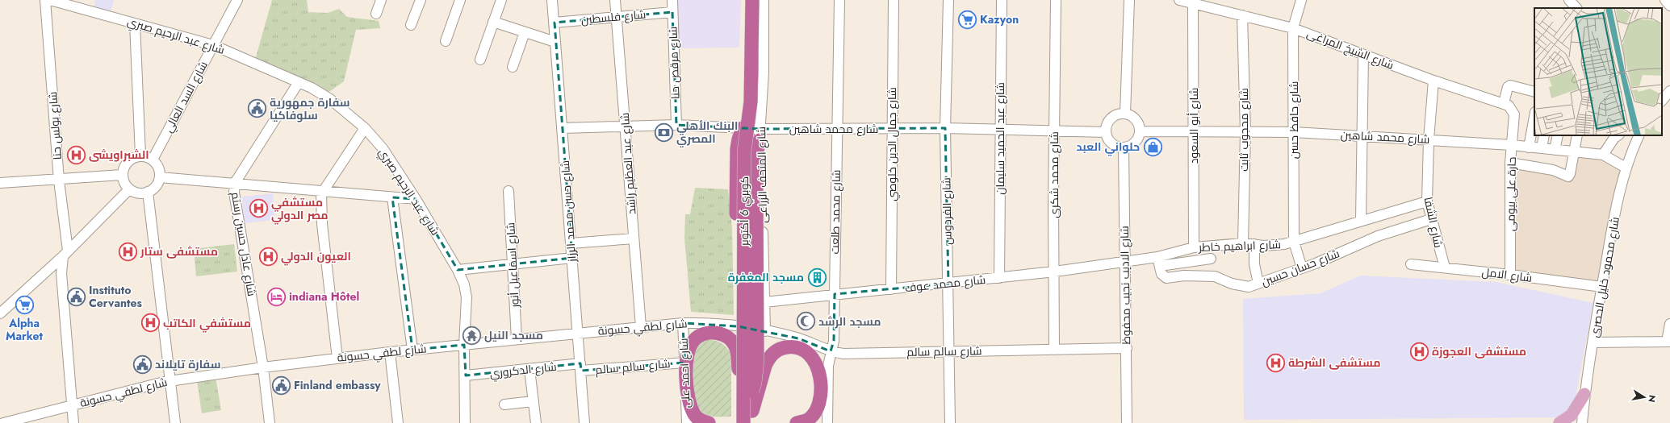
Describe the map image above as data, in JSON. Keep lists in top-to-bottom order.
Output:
{
  "streets": {
    "highway": ["كوبري 6 أكتوبر"],
    "street": [
      "شارع فلسطين",
      "شارع عبد الرحيم صبري",
      "شارع الشيخ المراغى",
      "شارع مرقص حنا",
      "شارع السد العالي",
      "شارع حافظ حسن",
      "شارع بولس حنا",
      "شارع أبو السعود",
      "شارع محمد شاهين",
      "شارع محجوب ثابت",
      "شارع عبد الحميد سليمان",
      "شارع جمال الدين خلوصي",
      "شارع عبد العظيم راشد",
      "شارع المتحف الزراعى",
      "شارع محمد شكرى",
      "حارة على بيومى",
      "شارع حسن محمد الرزاز",
      "شارع الفردوس",
      "شارع محمد طلعت",
      "شارع الشفا",
      "شارع عادل حسين رستم",
      "شارع ابراهيم خاطر",
      "شارع اسماعيل أنور",
      "شارع حسان حسين",
      "شارع الامل",
      "شارع محمود خليل الحصرى",
      "شارع محمد عوف",
      "شارع الاديب نجيب محفوظ",
      "شارع لطفي حسونة",
      "شارع سالم سالم",
      "شارع الدكروري",
      "شارع احمد على"
    ]
  },
  "crossings": [
    ["شارع فلسطين", "شارع مرقص حنا"],
    ["شارع فلسطين", "شارع عبد العظيم راشد"],
    ["شارع فلسطين", "شارع حسن محمد الرزاز"],
    ["شارع عبد الرحيم صبري", "شارع السد العالي"],
    ["شارع عبد الرحيم صبري", "شارع عادل حسين رستم"],
    ["شارع عبد الرحيم صبري", "شارع لطفي حسونة"],
    ["شارع عبد الرحيم صبري", "شارع الدكروري"],
    ["شارع الشيخ المراغى", "شارع حافظ حسن"],
    ["شارع الشيخ المراغى", "شارع أبو السعود"],
    ["شارع الشيخ المراغى", "شارع محجوب ثابت"],
    ["شارع الشيخ المراغى", "حارة على بيومى"],
    ["شارع الشيخ المراغى", "شارع الشفا"],
    ["شارع مرقص حنا", "شارع محمد شاهين"],
    ["شارع حافظ حسن", "شارع محمد شاهين"],
    ["شارع حافظ حسن", "شارع ابراهيم خاطر"],
    ["شارع حافظ حسن", "شارع حسان حسين"],
    ["شارع بولس حنا", "شارع لطفي حسونة"],
    ["شارع أبو السعود", "شارع محمد شاهين"],
    ["شارع أبو السعود", "شارع ابراهيم خاطر"],
    ["شارع أبو السعود", "شارع حسان حسين"],
    ["شارع محمد شاهين", "شارع محجوب ثابت"],
    ["شارع محمد شاهين", "شارع عبد الحميد سليمان"],
    ["شارع محمد شاهين", "شارع جمال الدين خلوصي"],
    ["شارع محمد شاهين", "شارع عبد العظيم راشد"],
    ["شارع محمد شاهين", "شارع المتحف الزراعى"],
    ["شارع محمد شاهين", "شارع محمد شكرى"],
    ["شارع محمد شاهين", "حارة على بيومى"],
    ["شارع محمد شاهين", "شارع حسن محمد الرزاز"],
    ["شارع محمد شاهين", "شارع الفردوس"],
    ["شارع محمد شاهين", "شارع محمد طلعت"],
    ["شارع محمد شاهين", "شارع الشفا"],
    ["شارع محمد شاهين", "شارع محمود خليل الحصرى"],
    ["شارع محمد شاهين", "شارع الاديب نجيب محفوظ"],
    ["شارع محجوب ثابت", "شارع ابراهيم خاطر"],
    ["شارع عبد الحميد سليمان", "شارع محمد عوف"],
    ["شارع جمال الدين خلوصي", "شارع محمد عوف"],
    ["شارع عبد العظيم راشد", "شارع لطفي حسونة"],
    ["شارع المتحف الزراعى", "شارع محمد عوف"],
    ["شارع المتحف الزراعى", "شارع لطفي حسونة"],
    ["شارع المتحف الزراعى", "شارع سالم سالم"],
    ["شارع محمد شكرى", "شارع محمد عوف"],
    ["شارع محمد شكرى", "شارع سالم سالم"],
    ["حارة على بيومى", "شارع الامل"],
    ["شارع حسن محمد الرزاز", "شارع لطفي حسونة"],
    ["شارع حسن محمد الرزاز", "شارع سالم سالم"],
    ["شارع حسن محمد الرزاز", "شارع الدكروري"],
    ["شارع الفردوس", "شارع محمد عوف"],
    ["شارع الفردوس", "شارع سالم سالم"],
    ["شارع محمد طلعت", "شارع محمد عوف"],
    ["شارع محمد طلعت", "شارع سالم سالم"],
    ["شارع الشفا", "شارع ابراهيم خاطر"],
    ["شارع الشفا", "شارع حسان حسين"],
    ["شارع الشفا", "شارع الامل"],
    ["شارع عادل حسين رستم", "شارع لطفي حسونة"],
    ["شارع ابراهيم خاطر", "شارع حسان حسين"],
    ["شارع ابراهيم خاطر", "شارع محمد عوف"],
    ["شارع ابراهيم خاطر", "شارع الاديب نجيب محفوظ"],
    ["شارع اسماعيل أنور", "شارع لطفي حسونة"],
    ["شارع الامل", "شارع محمود خليل الحصرى"],
    ["شارع محمد عوف", "شارع الاديب نجيب محفوظ"],
    ["شارع الاديب نجيب محفوظ", "شارع سالم سالم"],
    ["شارع لطفي حسونة", "شارع سالم سالم"],
    ["شارع لطفي حسونة", "شارع احمد على"],
    ["شارع سالم سالم", "شارع الدكروري"],
    ["شارع سالم سالم", "شارع احمد على"]
  ],
  "places": {
    "supermarket": ["Kazyon", "Alpha Market"],
    "public building": [
      "سفارة جمهورية سلوفاكيا",
      "Instituto Cervantes",
      "سفارة تايلاند",
      "Finland embassy"
    ],
    "bank": ["البنك الأهلي المصري"],
    "shop": ["حلواني العبد"],
    "hospital": [
      "الشبراويشى",
      "مستشفي مصر الدولي",
      "مستشفى ستار",
      "العيون الدولي",
      "مستشفي الكاتب",
      "مستشفى العجوزة",
      "مستشفى الشرطة"
    ],
    "building": ["مسجد المغفرة"],
    "hotel": ["indiana Hôtel"],
    "mosque": ["مسجد الرشد"],
    "temple": ["مسجد النيل"]
  },
  "north": "right"
}
